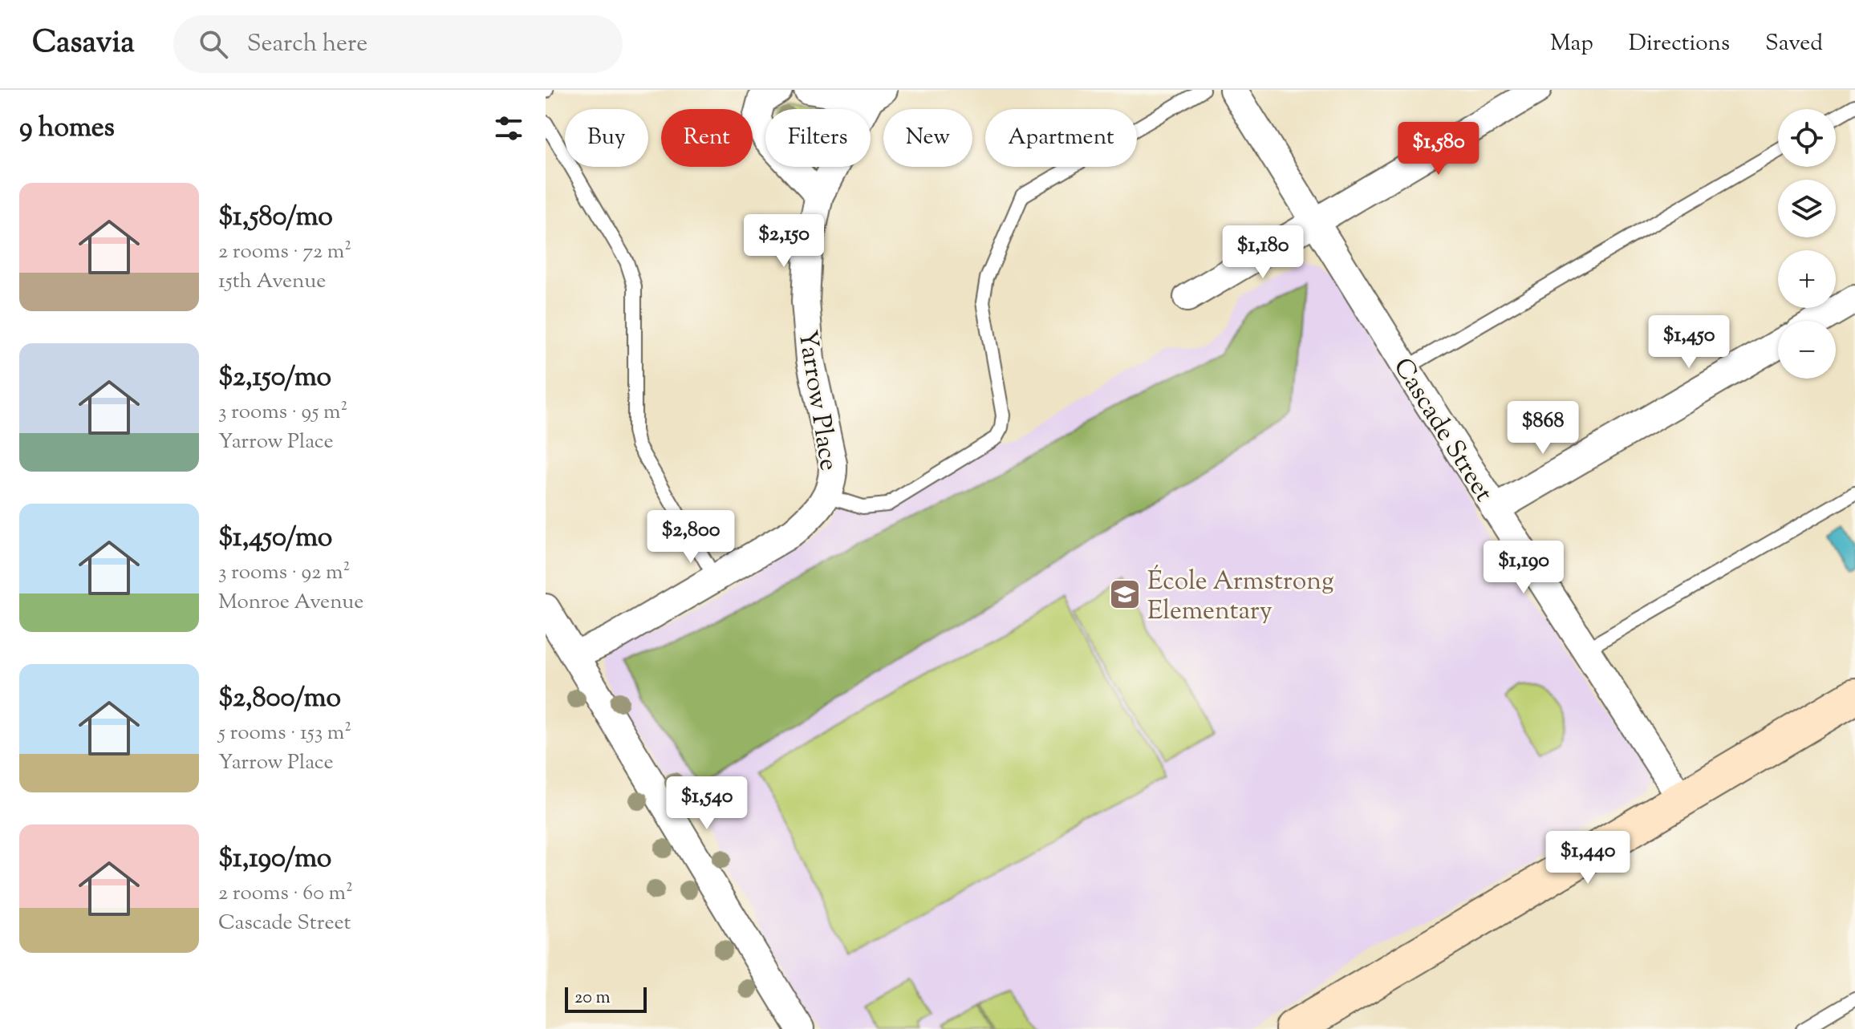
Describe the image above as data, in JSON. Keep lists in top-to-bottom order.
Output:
{
  "streets": {
    "street": ["Yarrow Place", "Cascade Street"]
  },
  "places": {
    "school or university": ["École Armstrong Elementary"]
  },
  "scale_bar": "20 m",
  "page": {
    "header": "Casavia",
    "search": "Search here",
    "nav": ["Map", "Directions", "Saved"],
    "heading": "9 homes",
    "map_buttons": ["+", "−"],
    "chip": [
      "Buy",
      "Rent",
      "Filters",
      "New",
      "Apartment"
    ],
    "price": [
      "$1,580",
      "$2,150",
      "$1,180",
      "$1,450",
      "$868",
      "$2,800",
      "$1,190",
      "$1,540",
      "$1,440"
    ],
    "list": [
      {
        "name": "$1,580/mo",
        "note": "2 rooms · 72 m² · 15th Avenue"
      },
      {
        "name": "$2,150/mo",
        "note": "3 rooms · 95 m² · Yarrow Place"
      },
      {
        "name": "$1,450/mo",
        "note": "3 rooms · 92 m² · Monroe Avenue"
      },
      {
        "name": "$2,800/mo",
        "note": "5 rooms · 153 m² · Yarrow Place"
      },
      {
        "name": "$1,190/mo",
        "note": "2 rooms · 60 m² · Cascade Street"
      }
    ],
    "scale": "20 m"
  }
}
